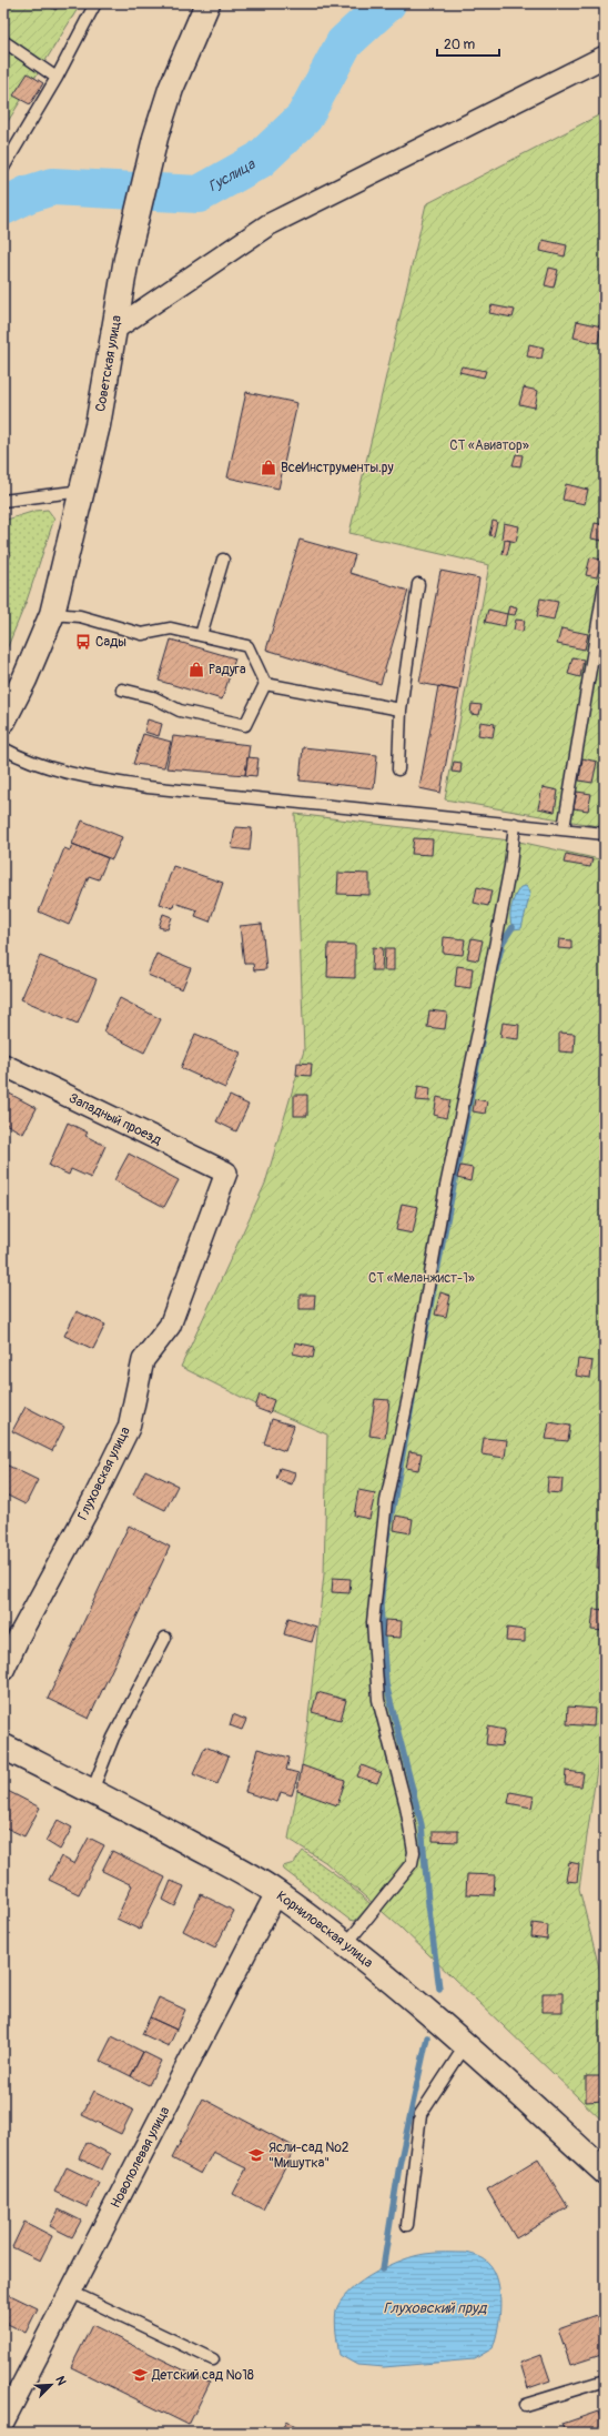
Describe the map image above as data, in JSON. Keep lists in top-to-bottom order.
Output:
{
  "streets": {
    "main road": ["Советская улица", "Корниловская улица"],
    "street": ["Западный проезд", "Глуховская улица", "Новополевая улица"]
  },
  "crossings": [
    ["Западный проезд", "Глуховская улица"],
    ["Корниловская улица", "Новополевая улица"]
  ],
  "water": ["Гуслица", "Глуховский пруд"],
  "parks": ["СТ «Авиатор»", "СТ «Меланжист-1»"],
  "places": {
    "shop": ["ВсеИнструменты.ру", "Радуга"],
    "bus stop": ["Сады"],
    "school or university": ["Ясли-сад №2 \"Мишутка\"", "Детский сад №18"]
  },
  "scale_bar": "20 m",
  "north": "top right"
}
